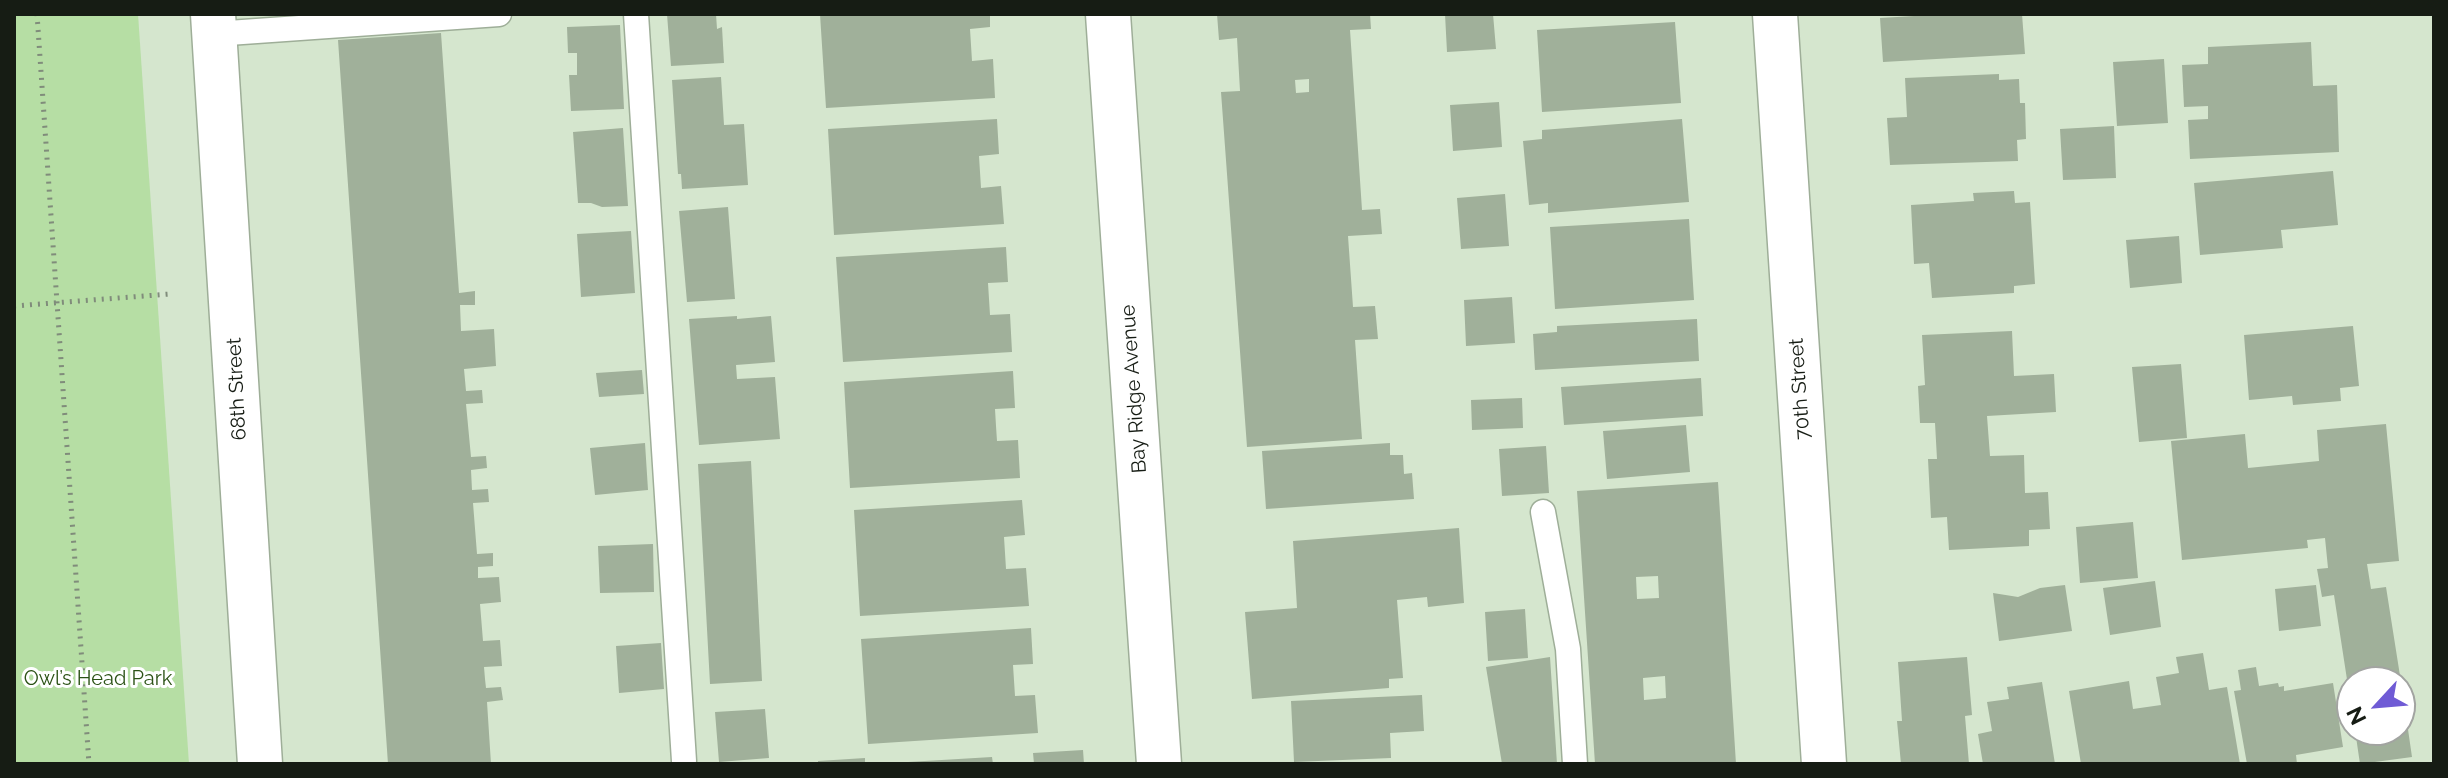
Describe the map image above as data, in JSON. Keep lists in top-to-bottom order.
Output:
{
  "streets": {
    "street": ["68th Street", "Bay Ridge Avenue", "70th Street"]
  },
  "parks": ["Owl’s Head Park"],
  "north": "bottom left"
}
